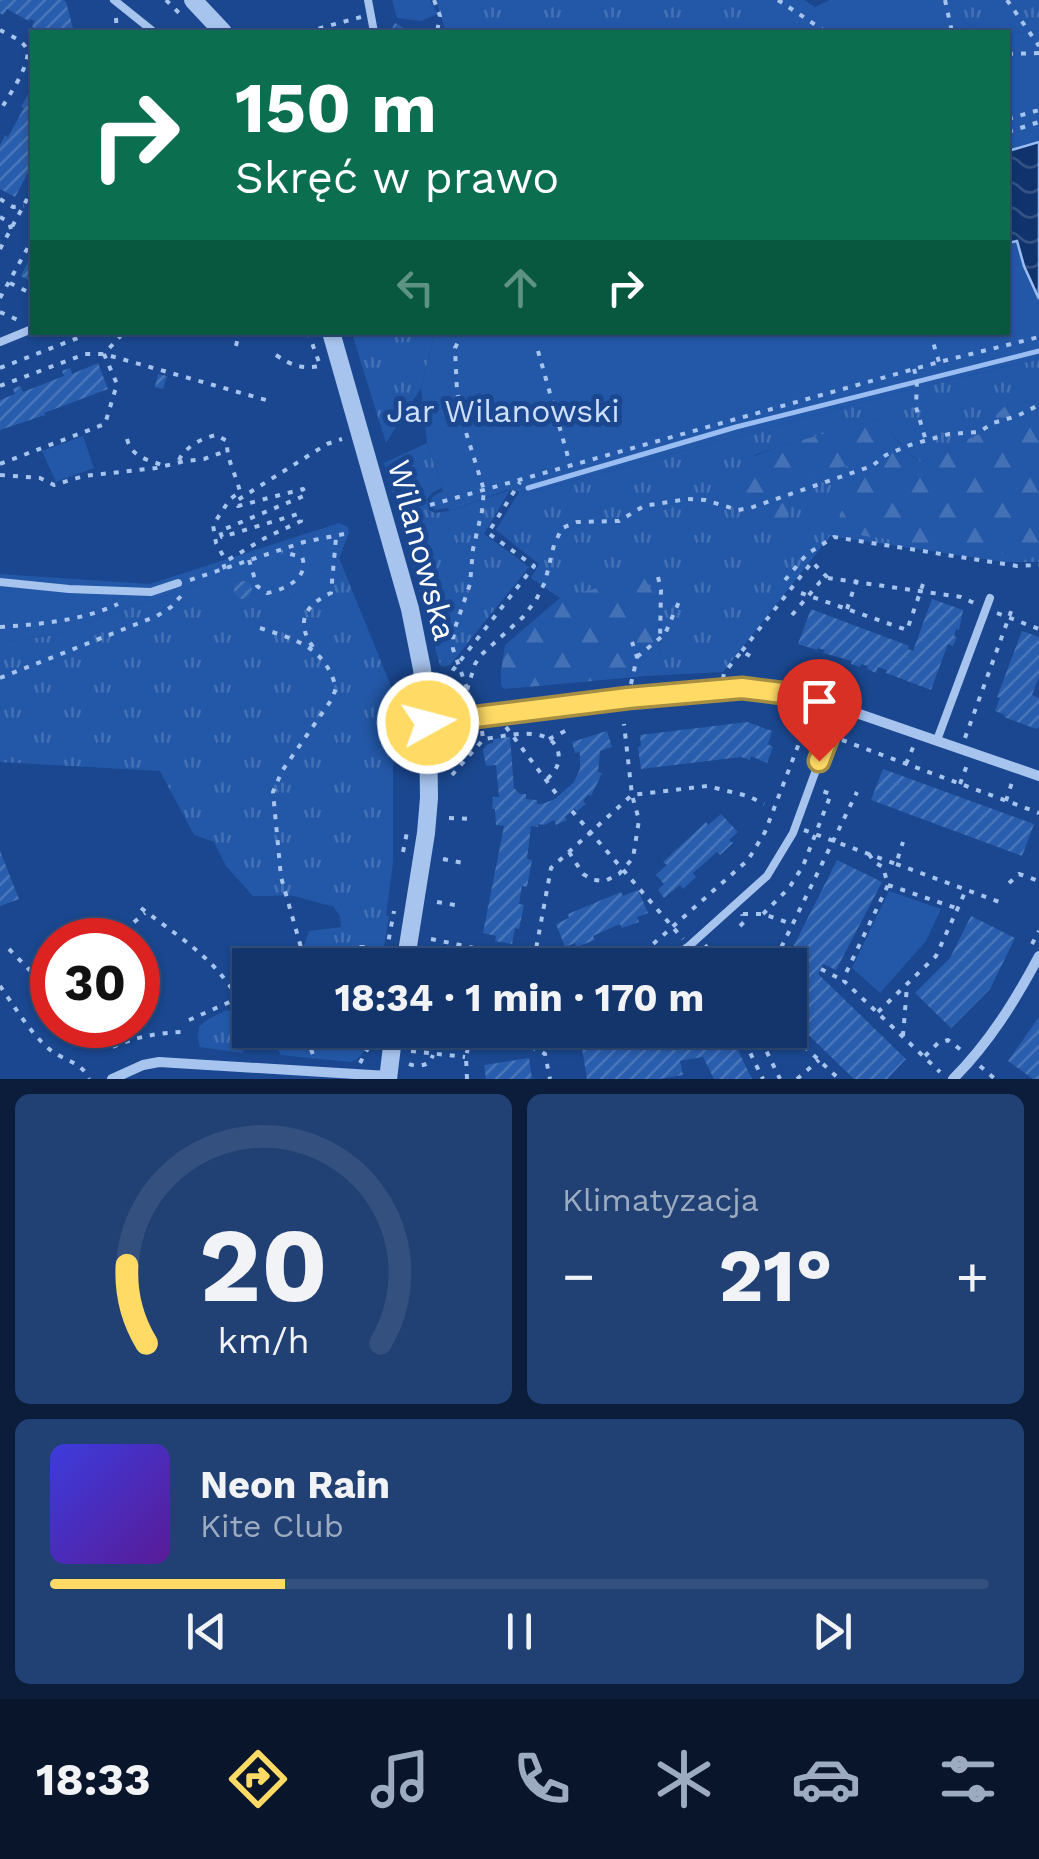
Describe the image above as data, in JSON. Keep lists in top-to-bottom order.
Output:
{
  "streets": {
    "street": ["Wilanowska"]
  },
  "parks": ["Jar Wilanowski"],
  "page": {
    "turn": ["150 m", "Skręć w prawo"],
    "limit": "30",
    "trip": "18:34 · 1 min · 170 m",
    "tile": "Klimatyzacja",
    "heat": ["−", "21°", "+"],
    "song": ["Neon Rain", "Kite Club"],
    "tabs": "18:33",
    "gauge": ["20", "km/h"]
  }
}
